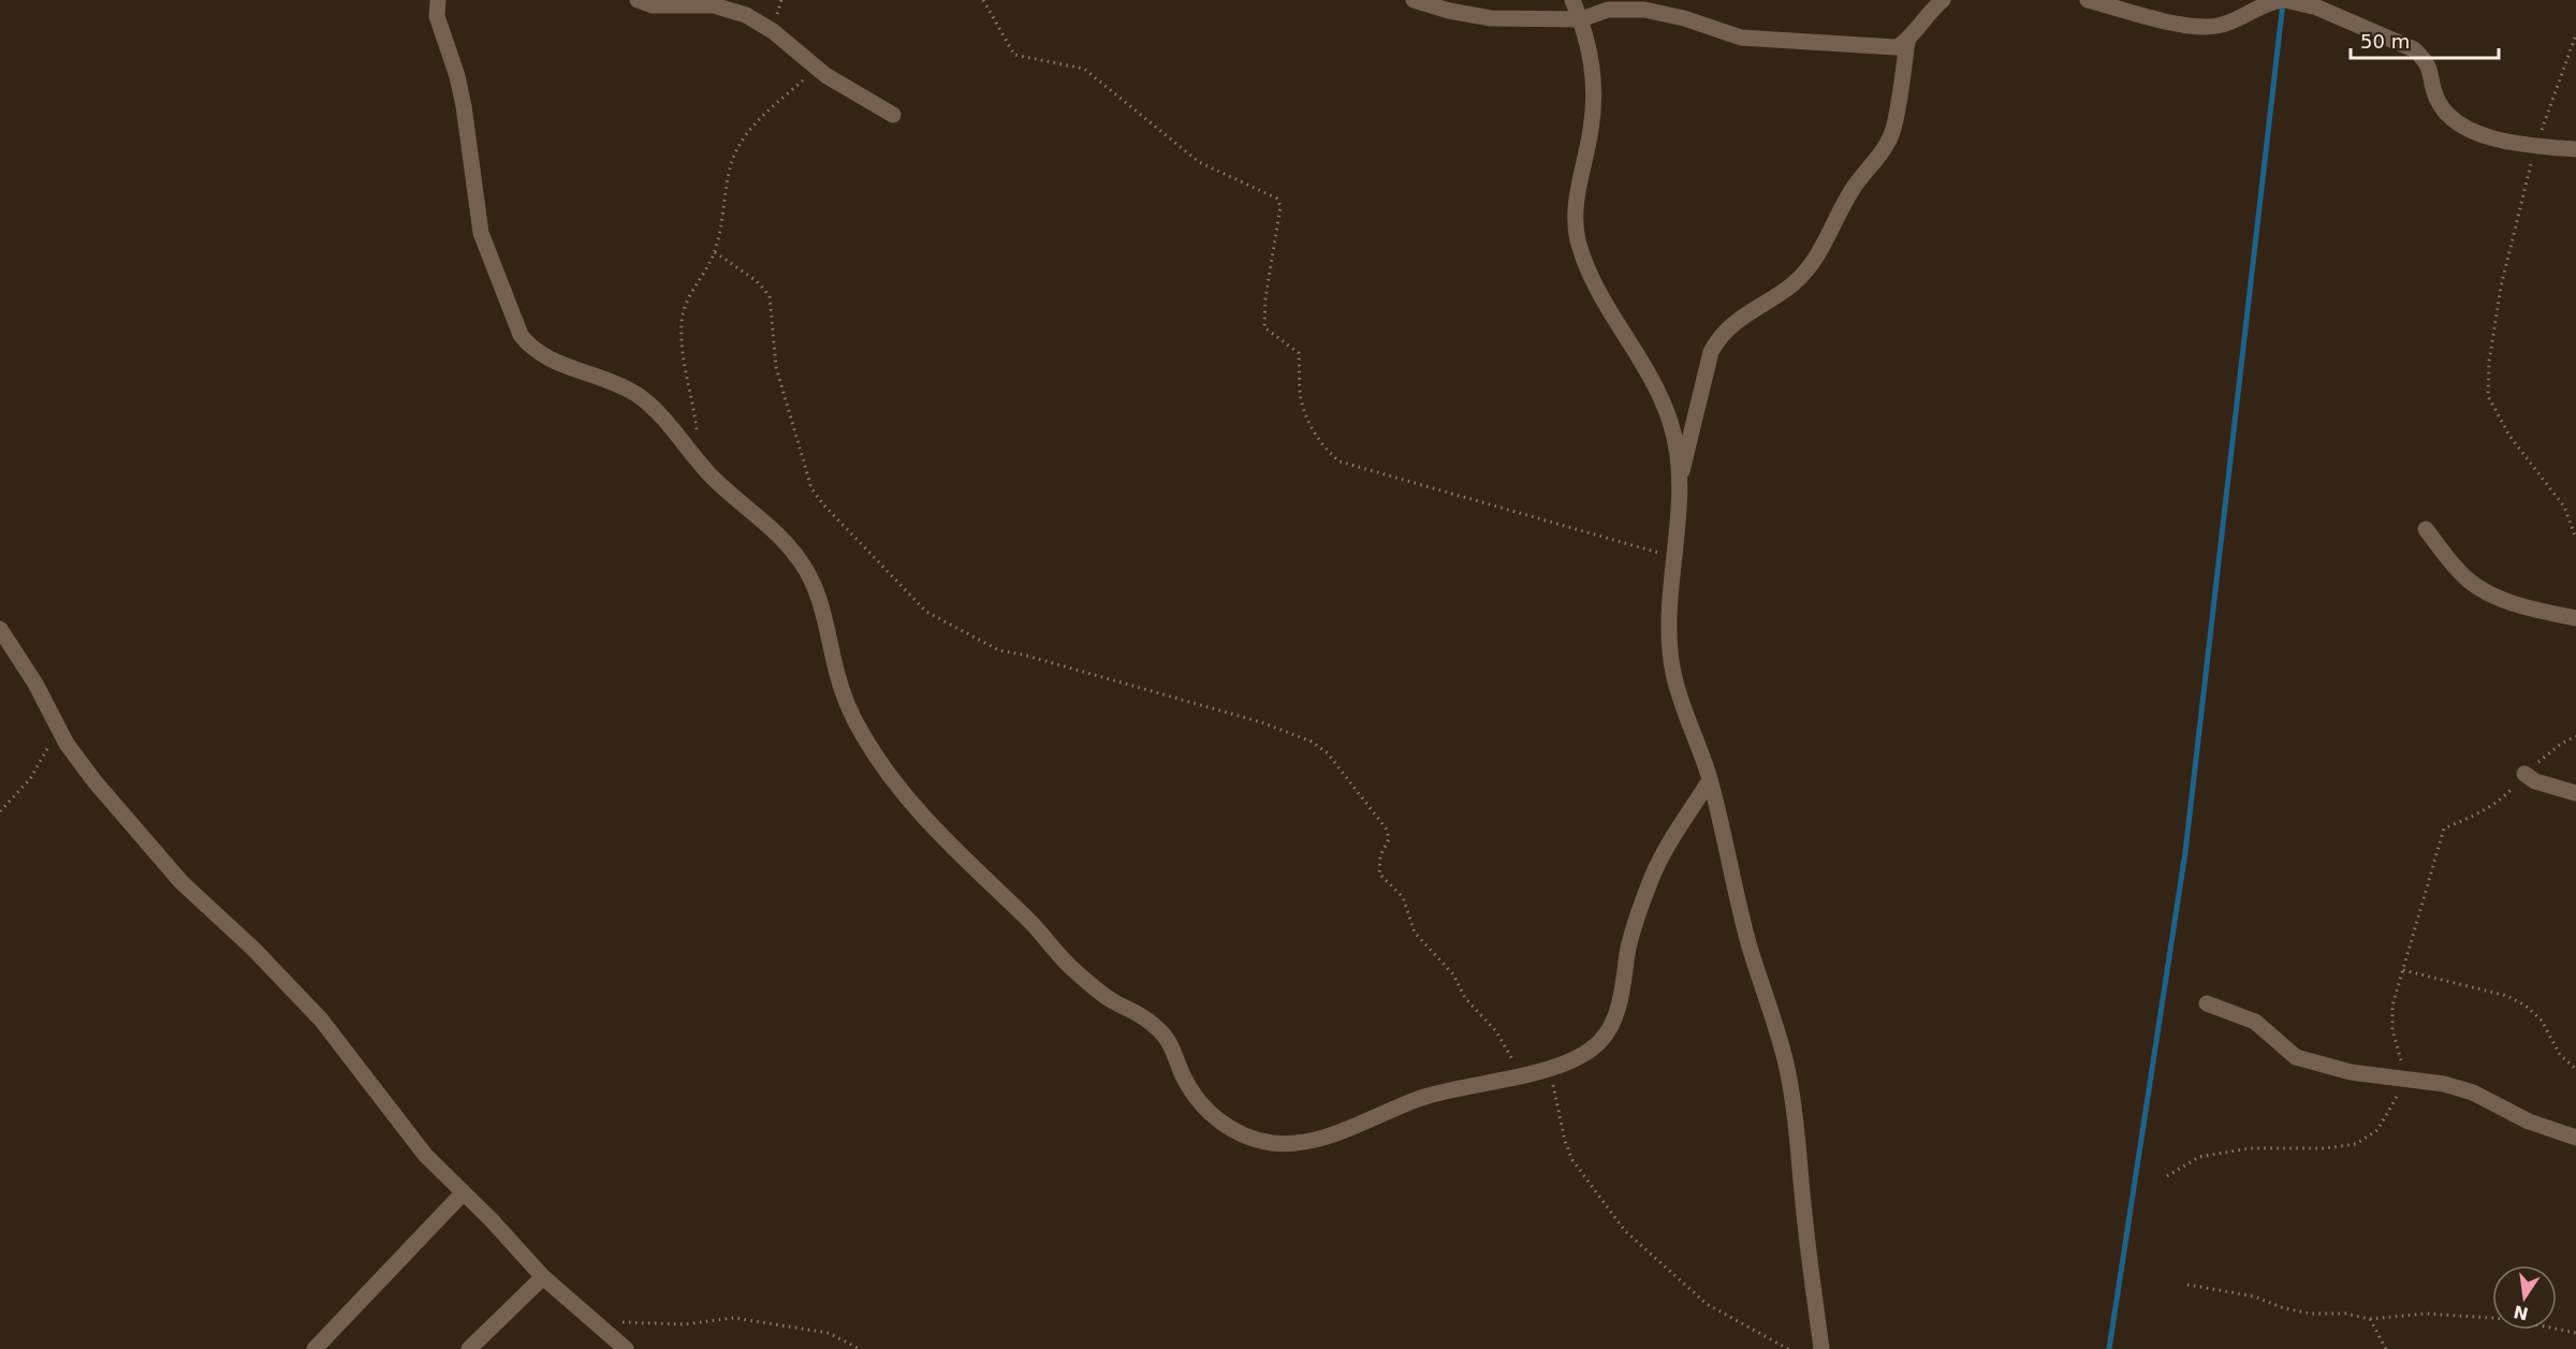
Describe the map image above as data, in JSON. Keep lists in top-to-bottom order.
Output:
{
  "scale_bar": "50 m",
  "north": "bottom"
}
